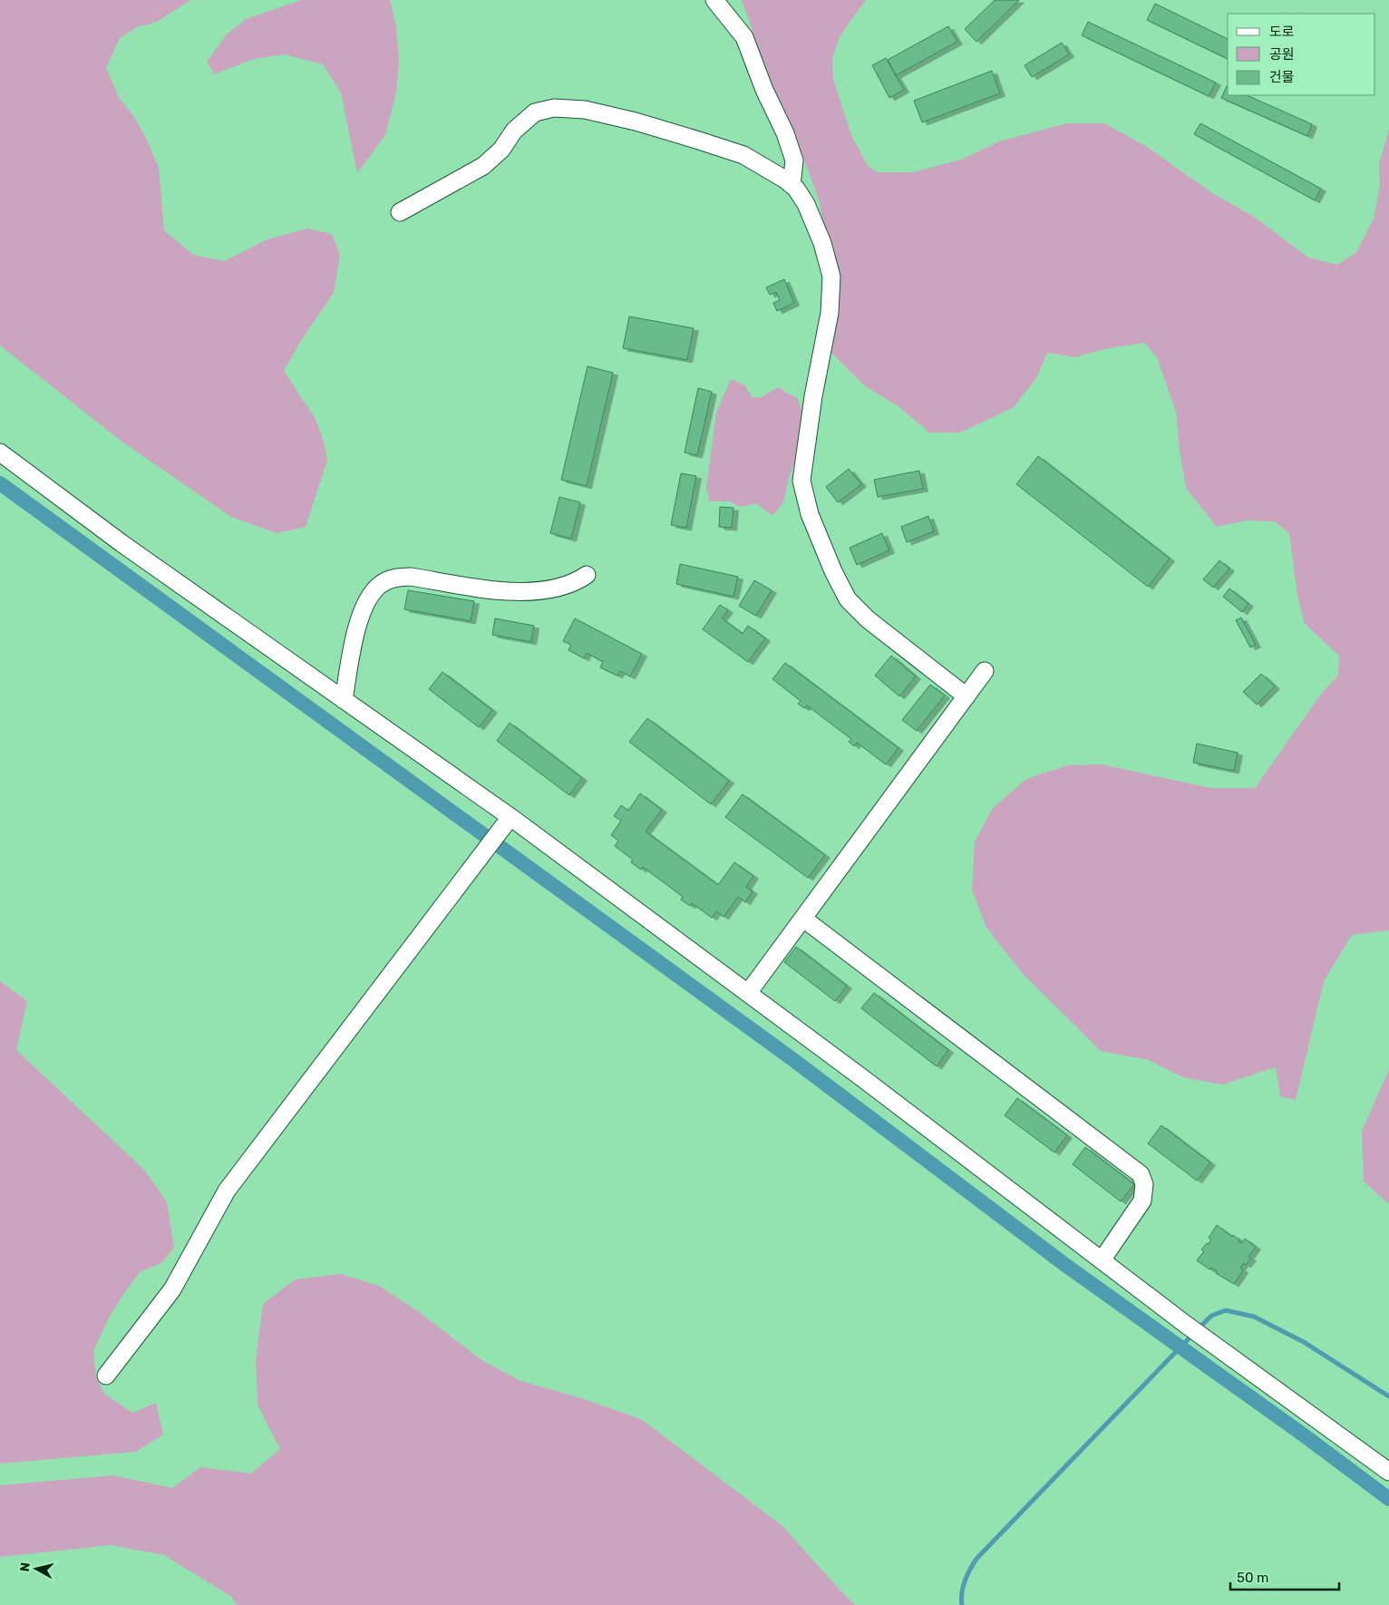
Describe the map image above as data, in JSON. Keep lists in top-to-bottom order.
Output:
{
  "legend": ["도로", "공원", "건물"],
  "scale_bar": "50 m",
  "north": "left"
}
